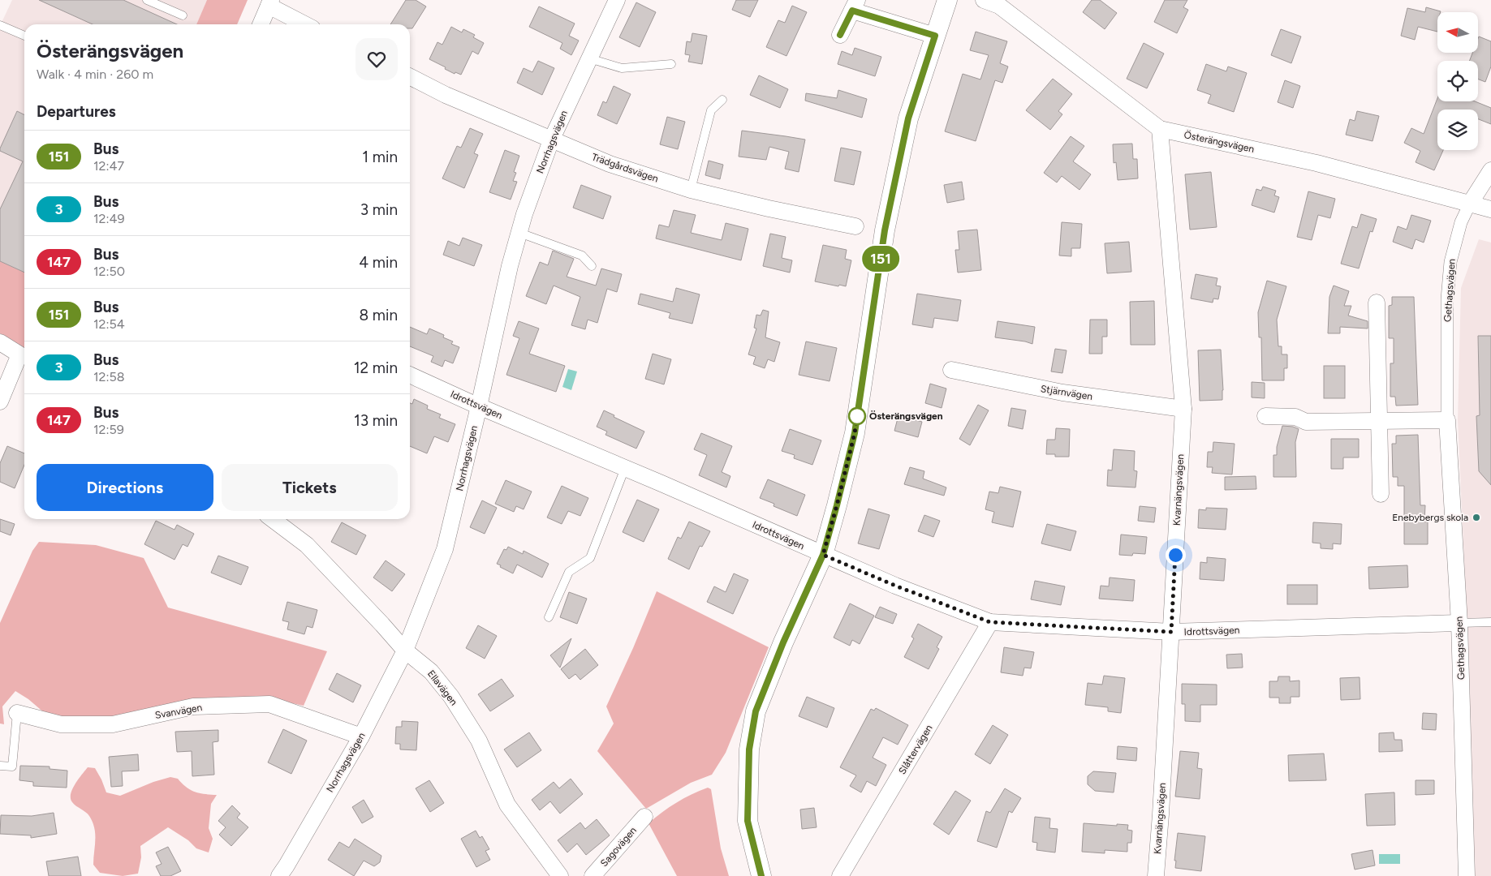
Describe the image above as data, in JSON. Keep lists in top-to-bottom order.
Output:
{
  "streets": {
    "street": [
      "Norrhagsvägen",
      "Österängsvägen",
      "Trädgårdsvägen",
      "Gethagsvägen",
      "Stjärnvägen",
      "Idrottsvägen",
      "Kvarnängsvägen",
      "Ellavägen",
      "Svanvägen",
      "Slåttervägen",
      "Sagovägen"
    ]
  },
  "crossings": [
    ["Norrhagsvägen", "Trädgårdsvägen"],
    ["Norrhagsvägen", "Idrottsvägen"],
    ["Norrhagsvägen", "Ellavägen"],
    ["Norrhagsvägen", "Svanvägen"],
    ["Österängsvägen", "Gethagsvägen"],
    ["Österängsvägen", "Kvarnängsvägen"],
    ["Gethagsvägen", "Idrottsvägen"],
    ["Stjärnvägen", "Kvarnängsvägen"],
    ["Idrottsvägen", "Kvarnängsvägen"],
    ["Idrottsvägen", "Slåttervägen"]
  ],
  "places": ["Österängsvägen", "Enebybergs skola"],
  "lines": ["bus line 151"],
  "north": "left",
  "page": {
    "on_map": "151",
    "heading": [
      ["Österängsvägen", "Walk · 4 min · 260 m"],
      "Departures"
    ],
    "list": [
      {
        "mark": "151",
        "name": "Bus",
        "note": "12:47",
        "value": "1 min"
      },
      {
        "mark": "3",
        "name": "Bus",
        "note": "12:49",
        "value": "3 min"
      },
      {
        "mark": "147",
        "name": "Bus",
        "note": "12:50",
        "value": "4 min"
      },
      {
        "mark": "151",
        "name": "Bus",
        "note": "12:54",
        "value": "8 min"
      },
      {
        "mark": "3",
        "name": "Bus",
        "note": "12:58",
        "value": "12 min"
      },
      {
        "mark": "147",
        "name": "Bus",
        "note": "12:59",
        "value": "13 min"
      }
    ],
    "buttons": ["Directions", "Tickets"]
  }
}
